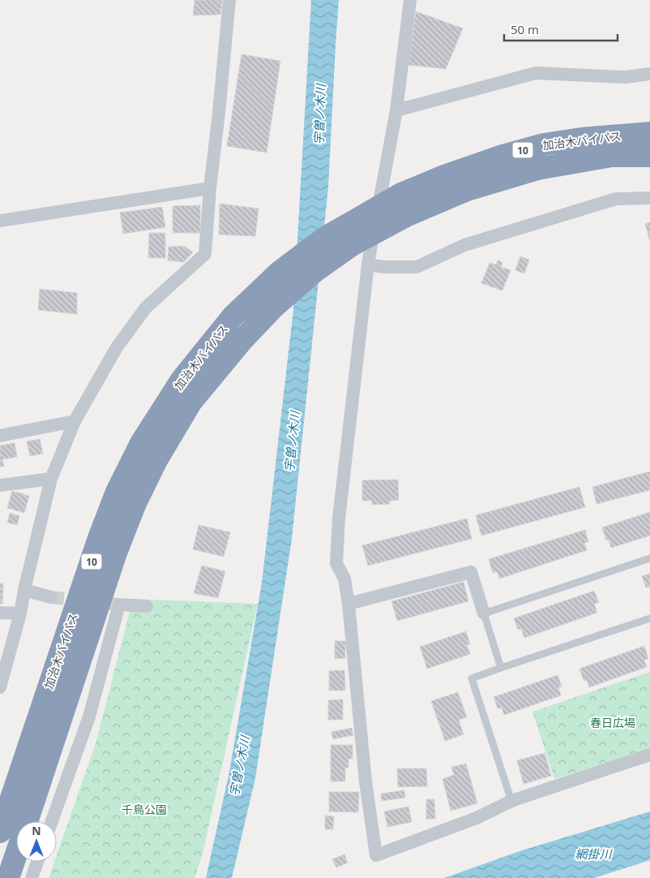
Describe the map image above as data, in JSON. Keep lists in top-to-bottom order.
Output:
{
  "streets": {
    "highway": ["加治木バイパス", "10"]
  },
  "water": ["宇曽ノ木川", "網掛川"],
  "parks": ["春日広場", "千鳥公園"],
  "scale_bar": "50 m",
  "north": "top"
}
